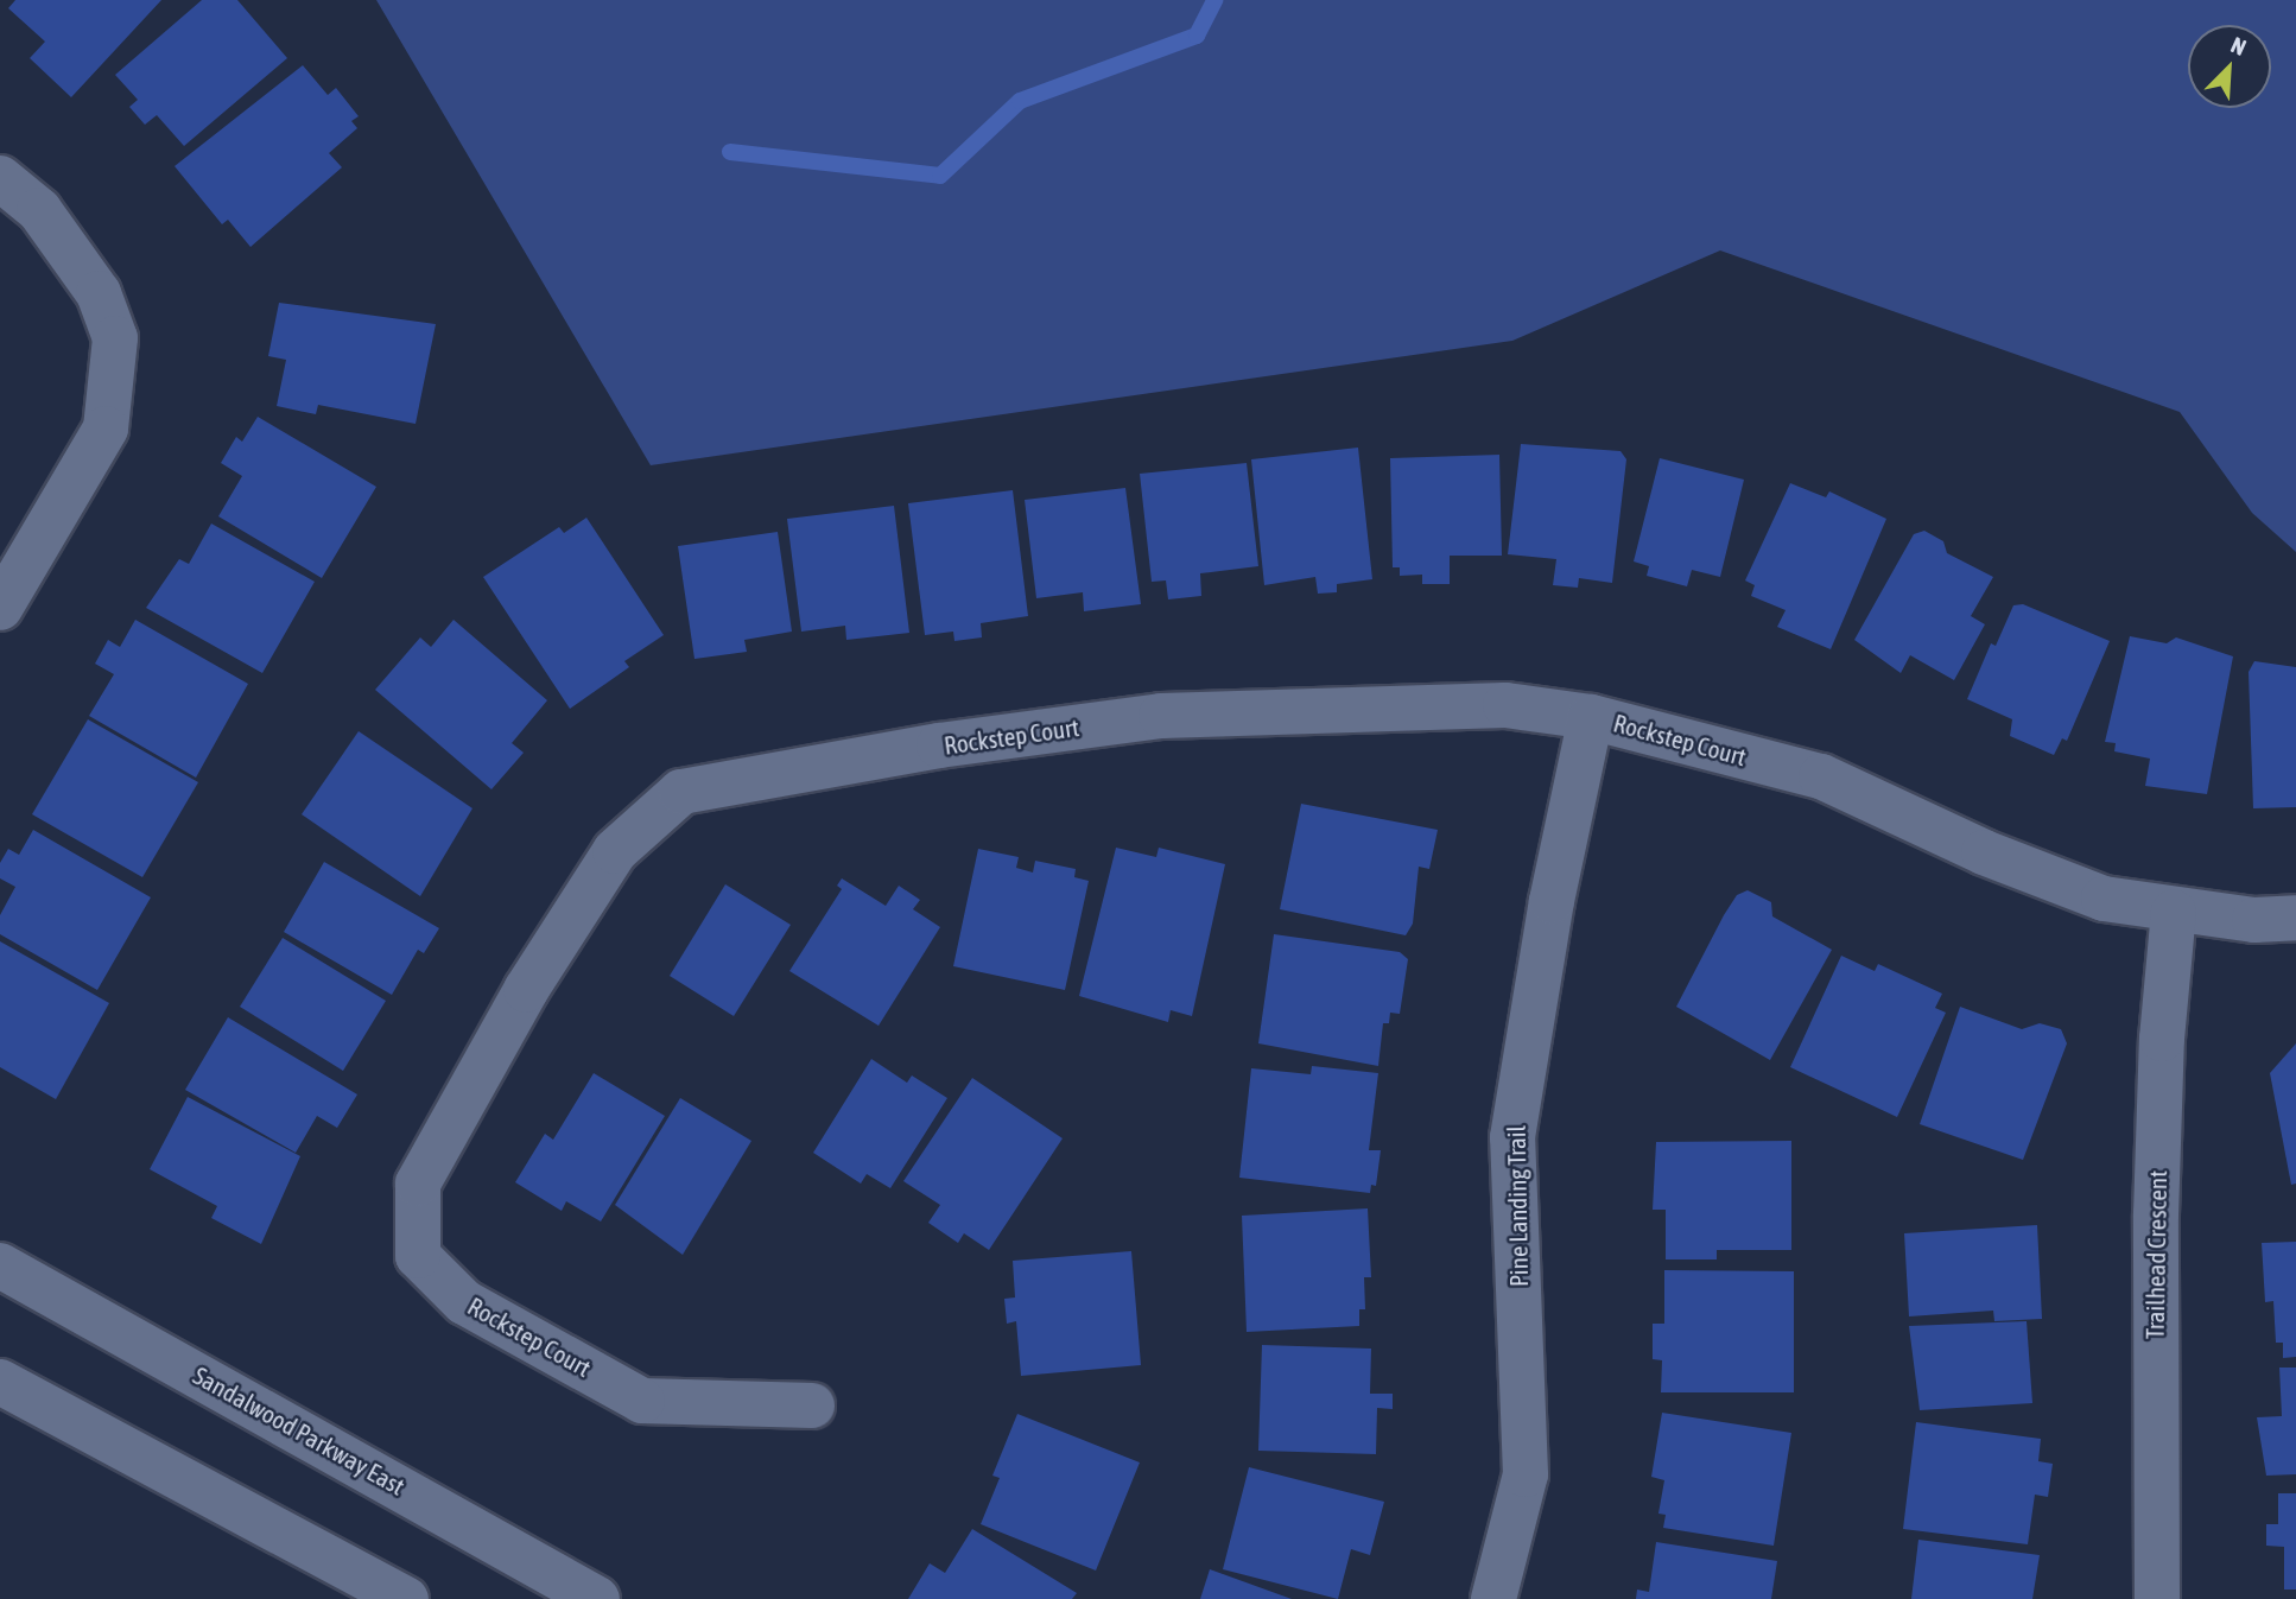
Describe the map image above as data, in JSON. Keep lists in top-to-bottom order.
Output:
{
  "streets": {
    "street": [
      "Rockstep Court",
      "Pine Landing Trail",
      "Trailhead Crescent",
      "Sandalwood Parkway East"
    ]
  },
  "crossings": [
    ["Rockstep Court", "Pine Landing Trail"],
    ["Rockstep Court", "Trailhead Crescent"]
  ],
  "north": "top right"
}
